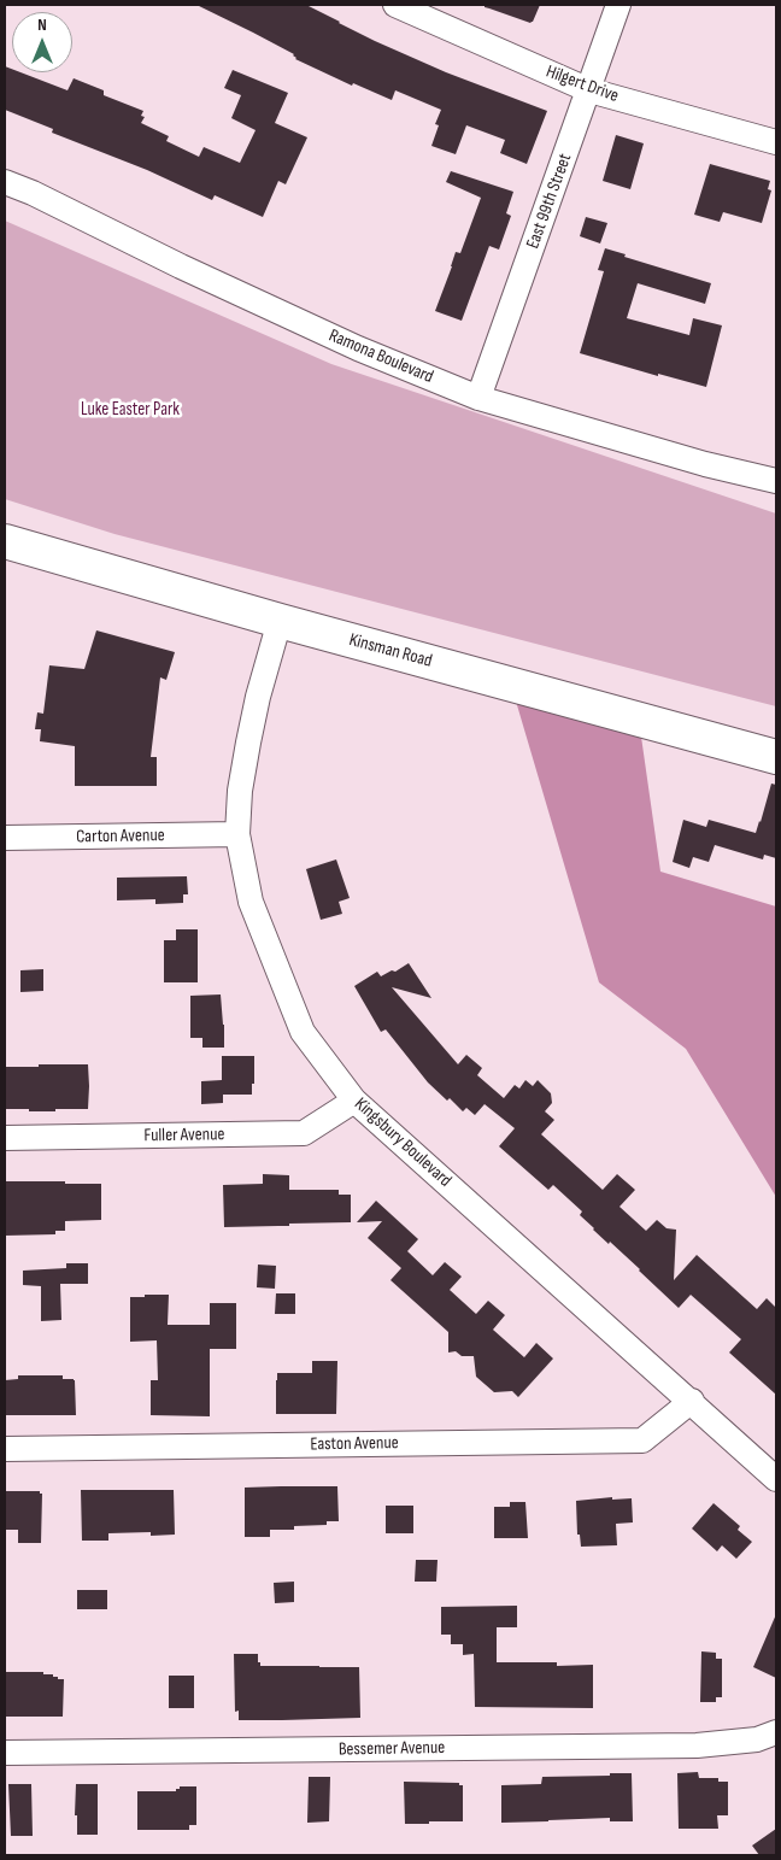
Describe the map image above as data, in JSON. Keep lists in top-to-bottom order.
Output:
{
  "streets": {
    "main road": ["Kinsman Road"],
    "street": [
      "Hilgert Drive",
      "East 99th Street",
      "Ramona Boulevard",
      "Carton Avenue",
      "Fuller Avenue",
      "Kingsbury Boulevard",
      "Easton Avenue",
      "Bessemer Avenue"
    ]
  },
  "crossings": [
    ["Hilgert Drive", "East 99th Street"],
    ["East 99th Street", "Ramona Boulevard"],
    ["Kinsman Road", "Kingsbury Boulevard"],
    ["Carton Avenue", "Kingsbury Boulevard"],
    ["Fuller Avenue", "Kingsbury Boulevard"],
    ["Kingsbury Boulevard", "Easton Avenue"]
  ],
  "parks": ["Luke Easter Park"],
  "north": "top"
}
